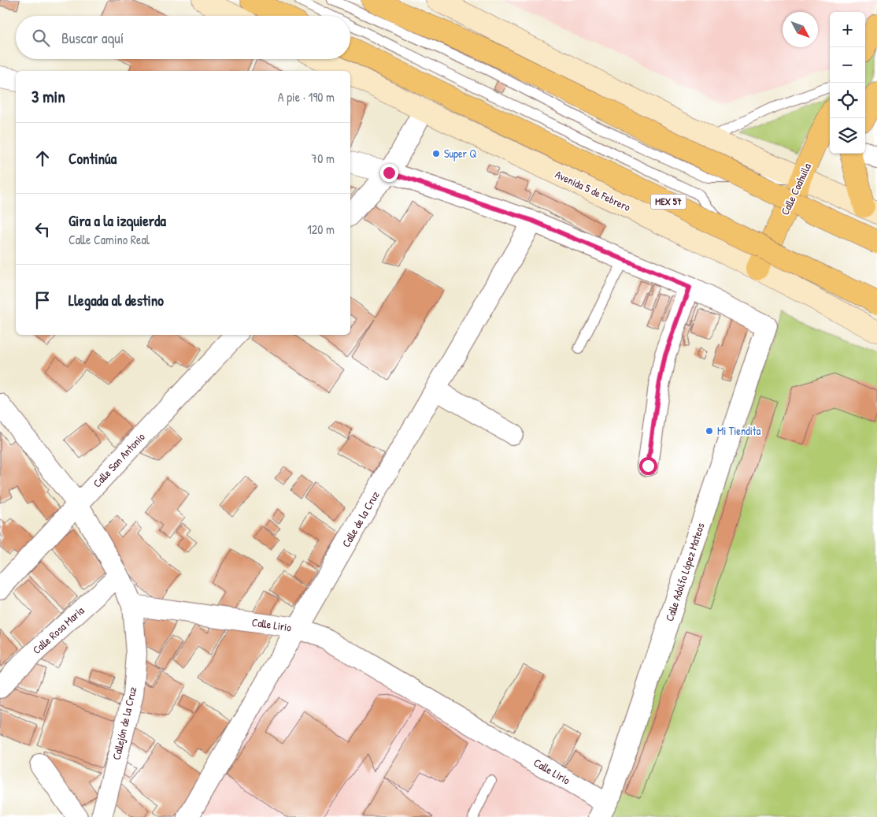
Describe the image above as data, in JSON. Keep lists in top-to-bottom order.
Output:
{
  "streets": {
    "main road": ["Calle Coahuila", "Avenida 5 de Febrero", "MEX 57"],
    "street": [
      "Calle San Antonio",
      "Calle de la Cruz",
      "Calle Adolfo López Mateos",
      "Calle Lirio",
      "Calle Rosa María",
      "Callejón de la Cruz"
    ]
  },
  "crossings": [
    ["Calle Coahuila", "Avenida 5 de Febrero"],
    ["Calle de la Cruz", "Calle Lirio"],
    ["Calle Adolfo López Mateos", "Calle Lirio"],
    ["Calle Lirio", "Callejón de la Cruz"]
  ],
  "places": ["Super Q", "Mi Tiendita"],
  "north": "bottom right",
  "page": {
    "map_buttons": ["+", "−"],
    "search": "Buscar aquí",
    "heading": ["3 min", "A pie · 190 m"],
    "list": [
      ["Continúa", "70 m"],
      ["Gira a la izquierda", "Calle Camino Real", "120 m"],
      "Llegada al destino"
    ]
  }
}
